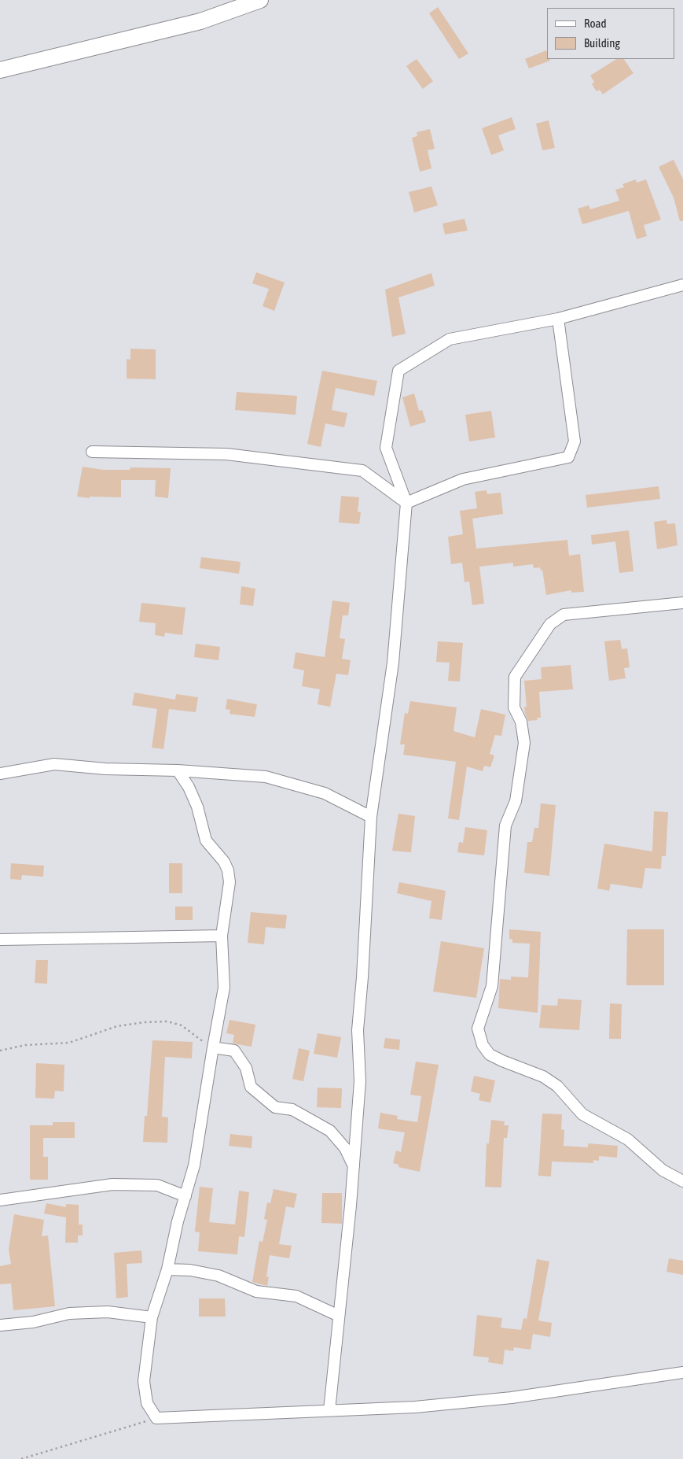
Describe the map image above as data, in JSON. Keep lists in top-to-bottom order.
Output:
{
  "legend": ["Road", "Building"]
}
